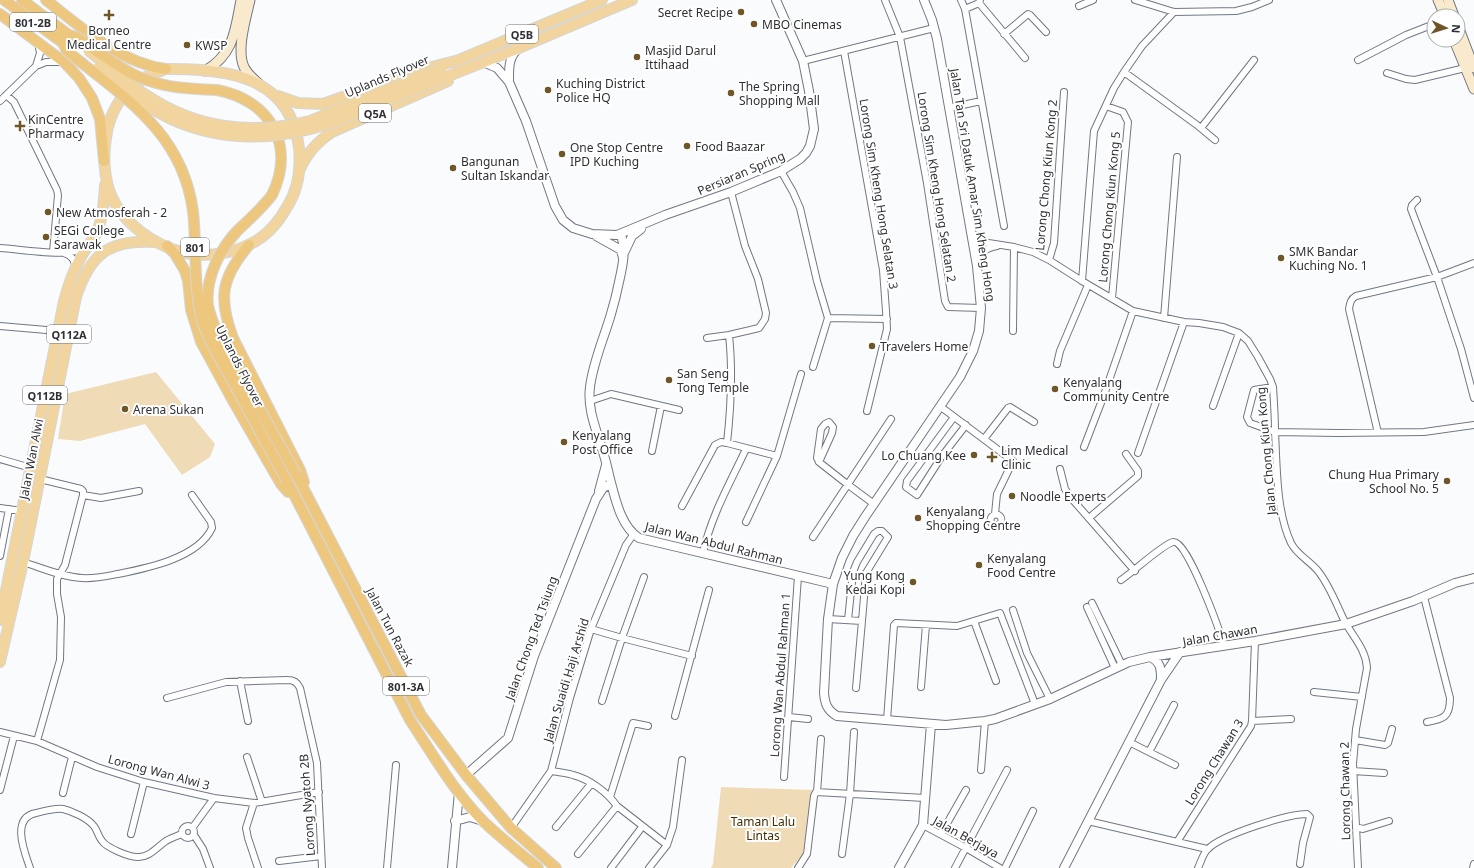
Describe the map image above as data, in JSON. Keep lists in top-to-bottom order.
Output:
{
  "streets": {
    "highway": [
      "801-2B",
      "Uplands Flyover",
      "801",
      "Jalan Tun Razak",
      "801-3A"
    ],
    "main road": [
      "Q5B",
      "Q5A",
      "Q112A",
      "Q112B",
      "Jalan Wan Alwi"
    ],
    "street": [
      "Persiaran Spring",
      "Lorong Chong Kiun Kong 2",
      "Jalan Tan Sri Datuk Amar Sim Kheng Hong",
      "Lorong Sim Kheng Hong Selatan 2",
      "Lorong Sim Kheng Hong Selatan 3",
      "Lorong Chong Kiun Kong 5",
      "Jalan Chong Kiun Kong",
      "Jalan Wan Abdul Rahman",
      "Jalan Chawan",
      "Jalan Chong Ted Tsiung",
      "Lorong Wan Abdul Rahman 1",
      "Jalan Suaidi Haji Arshid",
      "Lorong Chawan 3",
      "Lorong Wan Alwi 3",
      "Lorong Chawan 2",
      "Lorong Nyatoh 2B",
      "Jalan Berjaya"
    ]
  },
  "crossings": [
    ["801-2B", "Uplands Flyover"],
    ["Q5B", "Uplands Flyover"],
    ["Q5B", "Q5A"],
    ["Uplands Flyover", "Q5A"],
    ["Uplands Flyover", "Jalan Tun Razak"],
    ["Persiaran Spring", "Jalan Wan Abdul Rahman"],
    ["Lorong Chong Kiun Kong 2", "Jalan Chong Kiun Kong"],
    ["Jalan Tan Sri Datuk Amar Sim Kheng Hong", "Lorong Sim Kheng Hong Selatan 2"],
    ["Jalan Tan Sri Datuk Amar Sim Kheng Hong", "Jalan Chong Kiun Kong"],
    ["Jalan Tan Sri Datuk Amar Sim Kheng Hong", "Jalan Wan Abdul Rahman"],
    ["Jalan Tan Sri Datuk Amar Sim Kheng Hong", "Jalan Chawan"],
    ["Lorong Chong Kiun Kong 5", "Jalan Chong Kiun Kong"],
    ["Jalan Chong Kiun Kong", "Jalan Chawan"],
    ["Jalan Chong Kiun Kong", "Lorong Chawan 2"],
    ["Jalan Wan Abdul Rahman", "Jalan Chong Ted Tsiung"],
    ["Jalan Wan Abdul Rahman", "Lorong Wan Abdul Rahman 1"],
    ["Jalan Wan Abdul Rahman", "Jalan Suaidi Haji Arshid"],
    ["Jalan Tun Razak", "Jalan Chong Ted Tsiung"],
    ["Jalan Tun Razak", "Jalan Suaidi Haji Arshid"],
    ["Jalan Chawan", "Lorong Chawan 3"],
    ["Jalan Chawan", "Lorong Chawan 2"],
    ["Lorong Wan Alwi 3", "Lorong Nyatoh 2B"]
  ],
  "parks": ["Taman Lalu Lintas"],
  "places": {
    "other": [
      "Secret Recipe",
      "MBO Cinemas",
      "KWSP",
      "Masjid Darul Ittihaad",
      "Kuching District Police HQ",
      "The Spring Shopping Mall",
      "Food Baazar",
      "One Stop Centre IPD Kuching",
      "Bangunan Sultan Iskandar",
      "New Atmosferah - 2",
      "SEGi College Sarawak",
      "SMK Bandar Kuching No. 1",
      "Travelers Home",
      "San Seng Tong Temple",
      "Kenyalang Community Centre",
      "Arena Sukan",
      "Kenyalang Post Office",
      "Lo Chuang Kee",
      "Chung Hua Primary School No. 5",
      "Noodle Experts",
      "Kenyalang Shopping Centre",
      "Kenyalang Food Centre",
      "Yung Kong Kedai Kopi"
    ],
    "health": ["Borneo Medical Centre", "KinCentre Pharmacy", "Lim Medical Clinic"]
  },
  "north": "right"
}
